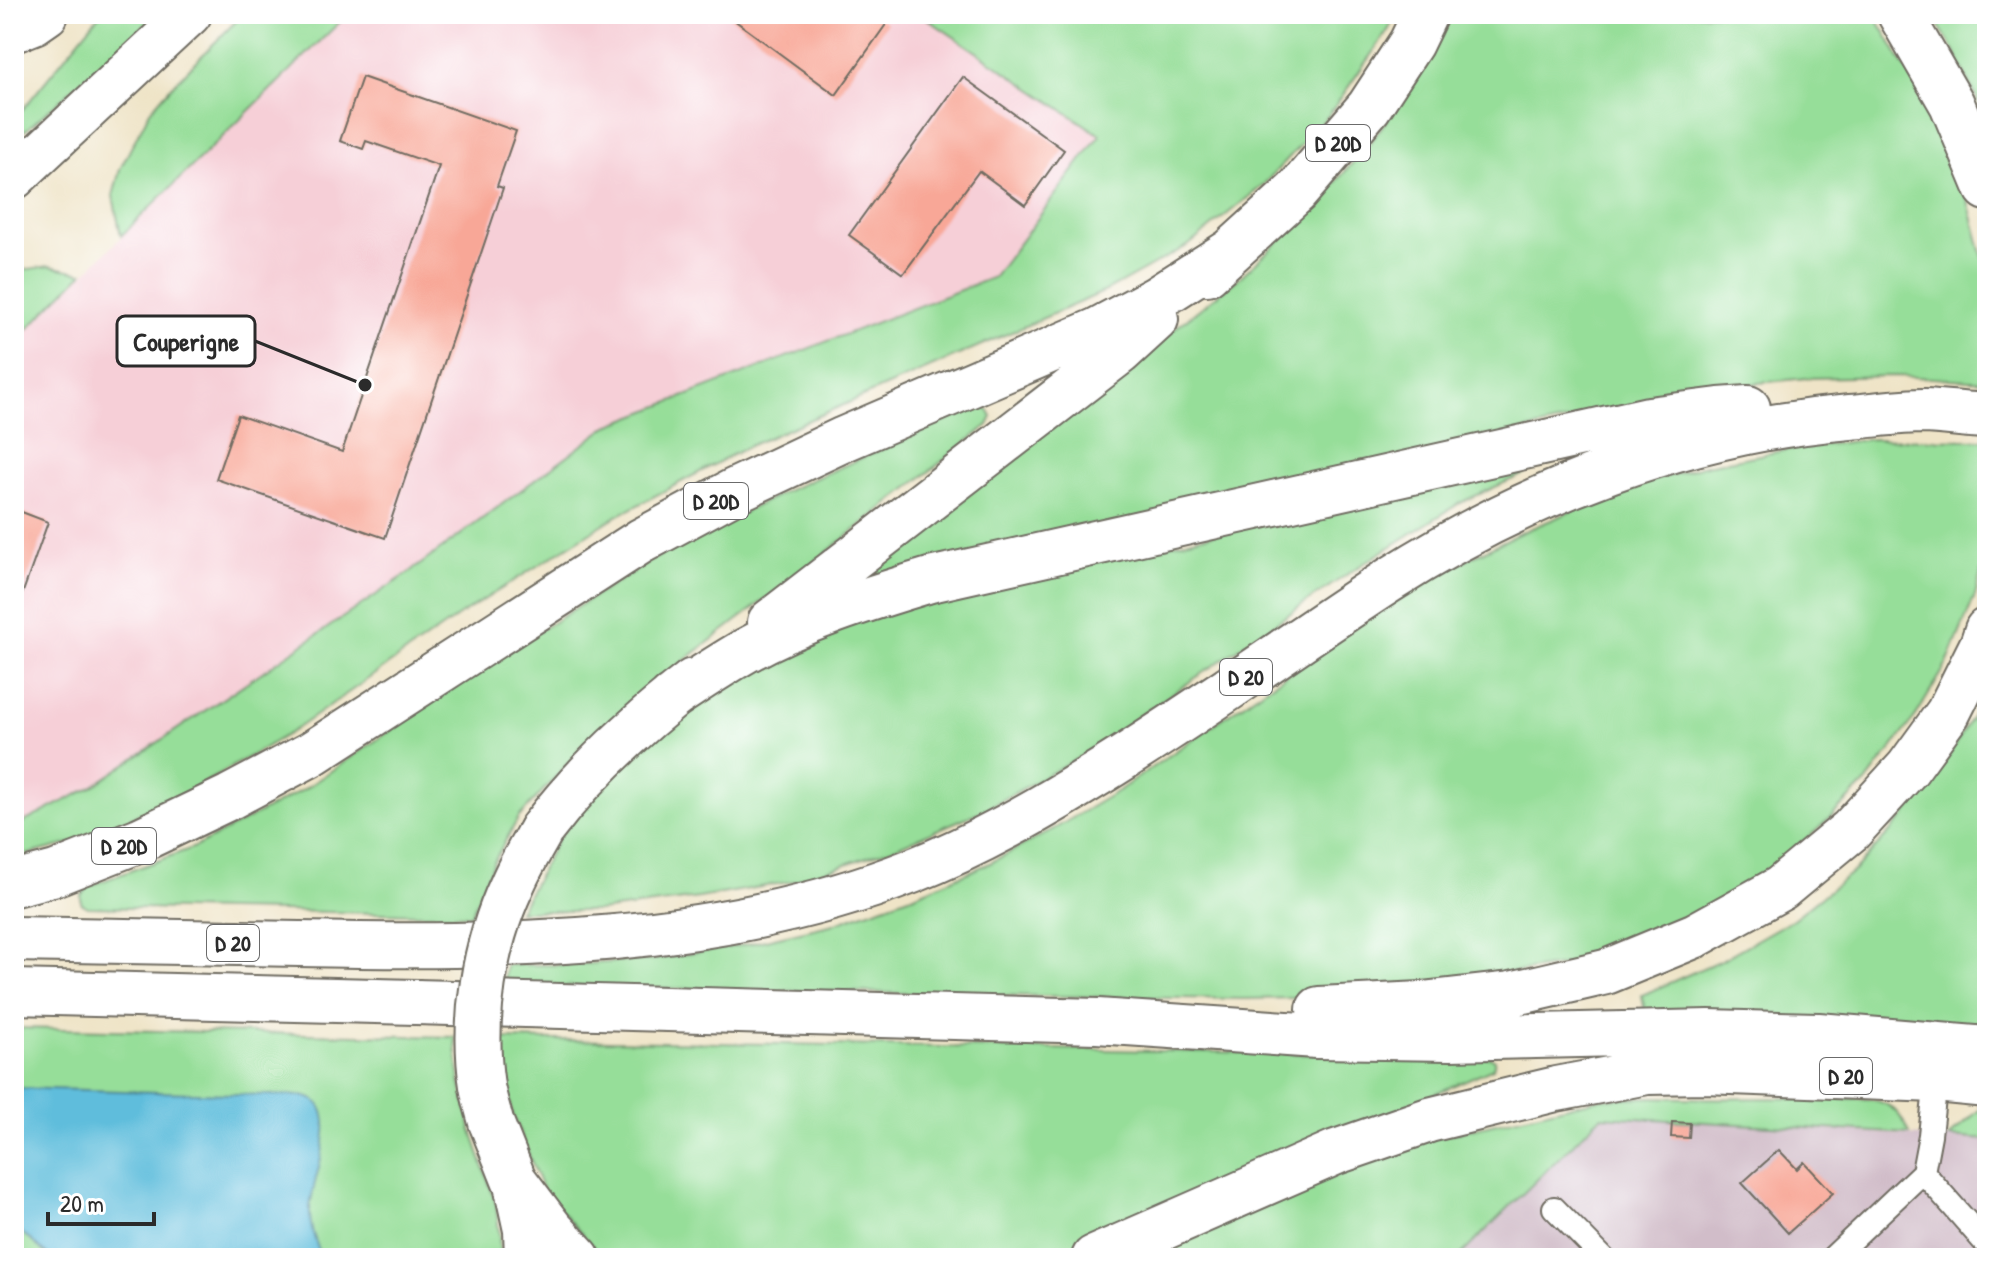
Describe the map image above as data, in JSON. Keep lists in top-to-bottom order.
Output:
{
  "streets": {
    "main road": ["D 20D", "D 20"]
  },
  "places": ["Couperigne"],
  "scale_bar": "20 m"
}
